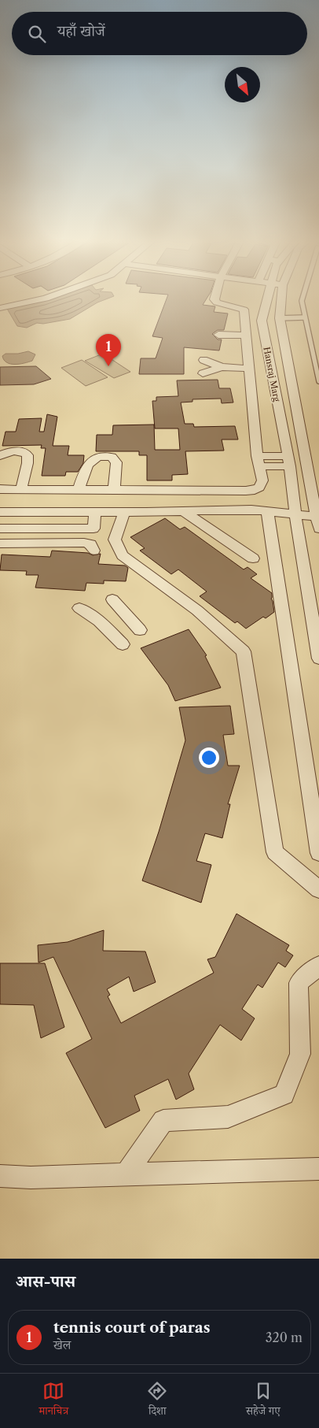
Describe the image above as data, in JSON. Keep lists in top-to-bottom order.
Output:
{
  "streets": {
    "street": ["Hansraj Marg"]
  },
  "north": "bottom right",
  "page": {
    "search": "यहाँ खोजें",
    "pins": "1",
    "heading": "आस-पास",
    "list": [
      {
        "mark": "1",
        "name": "tennis court of paras",
        "note": "खेल",
        "value": "320 m"
      }
    ],
    "nav": ["मानचित्र", "दिशा", "सहेजे गए"]
  }
}
